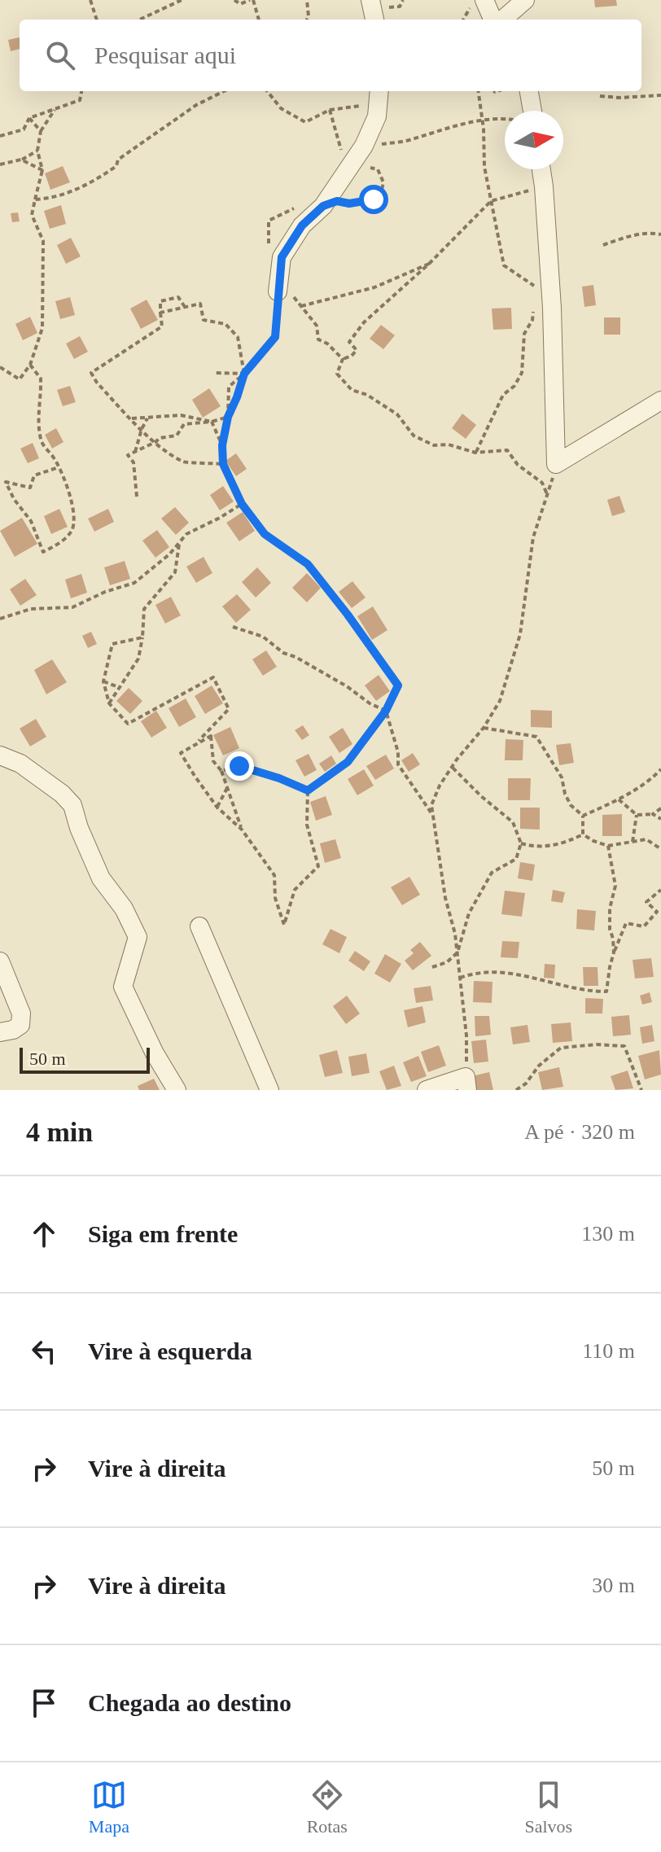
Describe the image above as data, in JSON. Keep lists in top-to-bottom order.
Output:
{
  "scale_bar": "50 m",
  "north": "right",
  "page": {
    "search": "Pesquisar aqui",
    "scale": "50 m",
    "heading": ["4 min", "A pé · 320 m"],
    "list": [
      ["Siga em frente", "130 m"],
      ["Vire à esquerda", "110 m"],
      ["Vire à direita", "50 m"],
      ["Vire à direita", "30 m"],
      "Chegada ao destino"
    ],
    "nav": ["Mapa", "Rotas", "Salvos"]
  }
}
